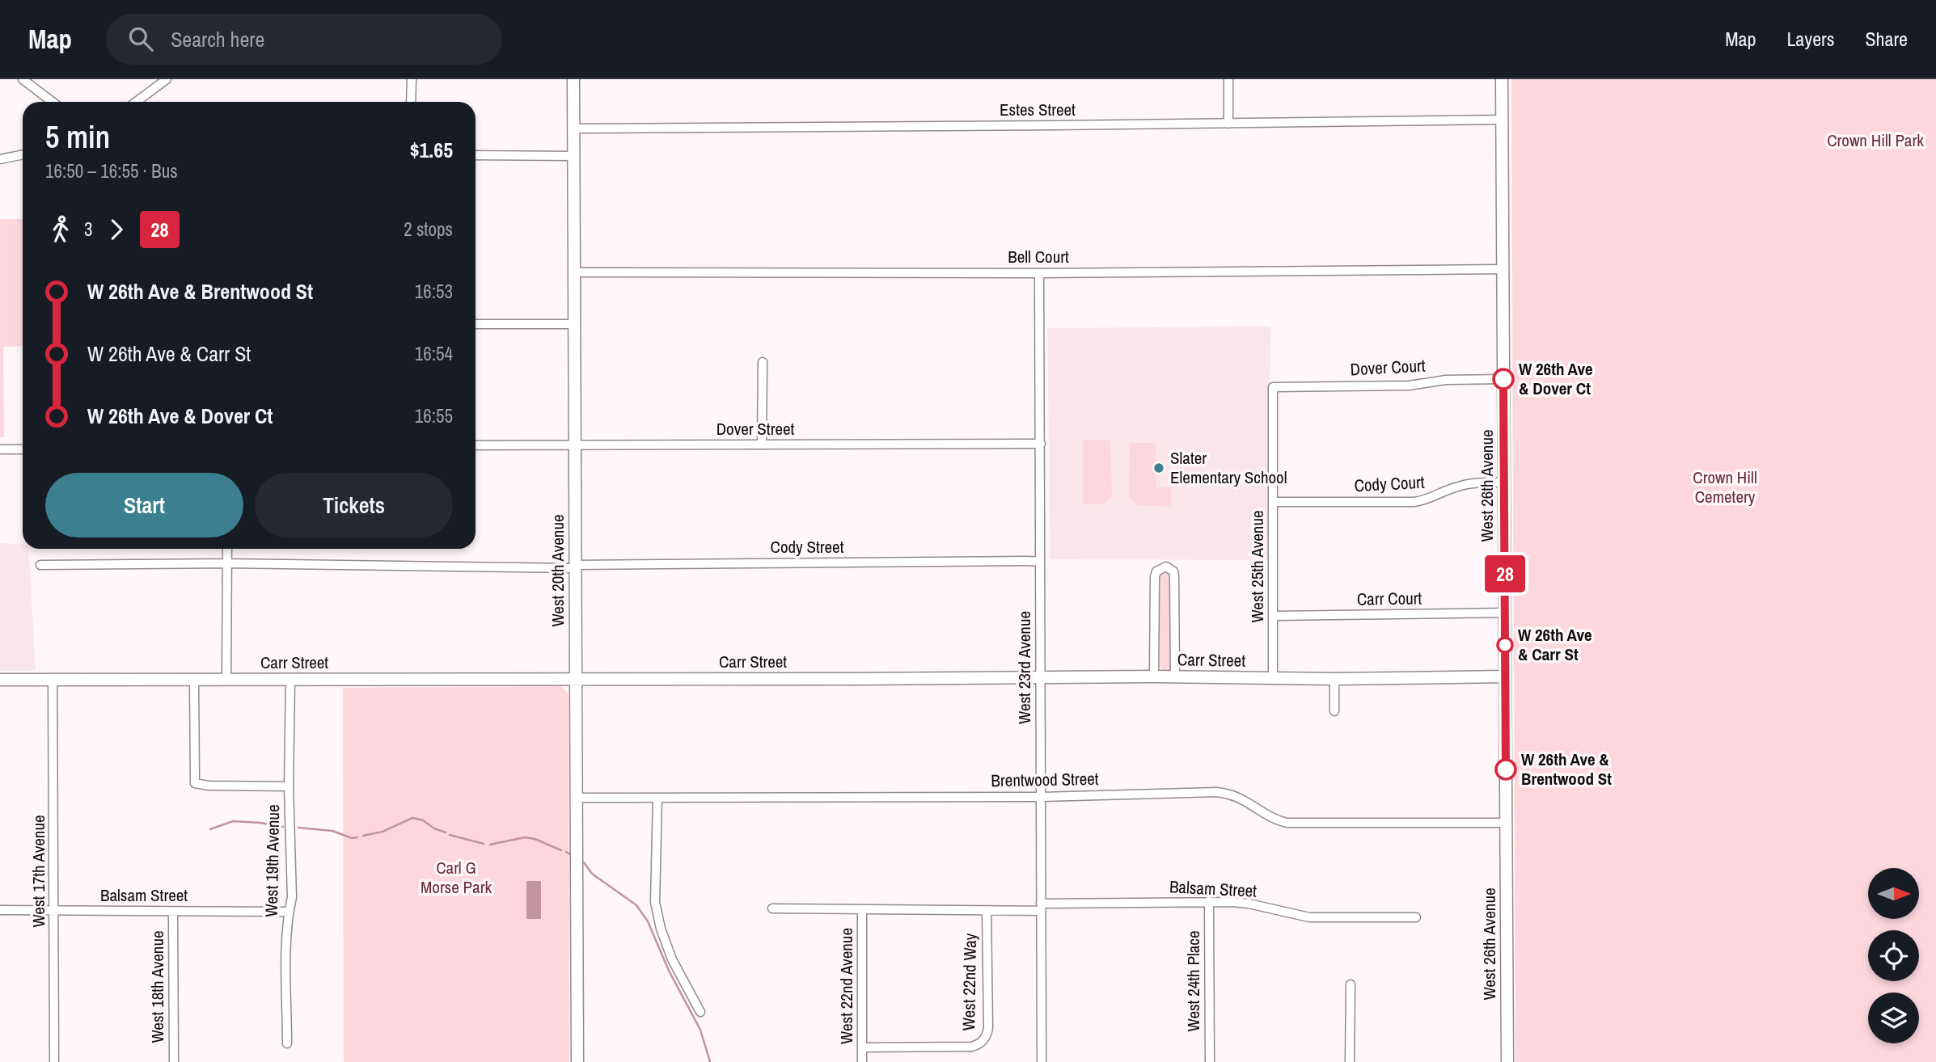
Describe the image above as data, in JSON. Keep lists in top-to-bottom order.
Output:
{
  "streets": {
    "street": [
      "Estes Street",
      "Bell Court",
      "Dover Court",
      "Dover Street",
      "Cody Court",
      "West 26th Avenue",
      "Cody Street",
      "West 25th Avenue",
      "West 20th Avenue",
      "Carr Court",
      "Carr Street",
      "West 23rd Avenue",
      "Brentwood Street",
      "West 19th Avenue",
      "West 17th Avenue",
      "Balsam Street",
      "West 24th Place",
      "West 22nd Way",
      "West 22nd Avenue",
      "West 18th Avenue"
    ]
  },
  "crossings": [
    ["Estes Street", "West 26th Avenue"],
    ["Estes Street", "West 20th Avenue"],
    ["Bell Court", "West 26th Avenue"],
    ["Bell Court", "West 20th Avenue"],
    ["Bell Court", "West 23rd Avenue"],
    ["Dover Court", "West 26th Avenue"],
    ["Dover Court", "West 25th Avenue"],
    ["Dover Street", "West 20th Avenue"],
    ["Dover Street", "West 23rd Avenue"],
    ["Cody Court", "West 26th Avenue"],
    ["Cody Court", "West 25th Avenue"],
    ["West 26th Avenue", "Carr Court"],
    ["West 26th Avenue", "Carr Street"],
    ["West 26th Avenue", "Brentwood Street"],
    ["Cody Street", "West 20th Avenue"],
    ["Cody Street", "West 23rd Avenue"],
    ["West 25th Avenue", "Carr Court"],
    ["West 25th Avenue", "Carr Street"],
    ["West 20th Avenue", "Carr Street"],
    ["West 20th Avenue", "Brentwood Street"],
    ["Carr Street", "West 23rd Avenue"],
    ["Carr Street", "West 19th Avenue"],
    ["Carr Street", "West 17th Avenue"],
    ["West 23rd Avenue", "Brentwood Street"],
    ["West 23rd Avenue", "Balsam Street"],
    ["West 19th Avenue", "Balsam Street"],
    ["West 17th Avenue", "Balsam Street"],
    ["Balsam Street", "West 24th Place"],
    ["Balsam Street", "West 22nd Way"],
    ["Balsam Street", "West 22nd Avenue"],
    ["Balsam Street", "West 18th Avenue"],
    ["West 22nd Way", "West 22nd Avenue"]
  ],
  "parks": ["Crown Hill Park", "Crown Hill Cemetery", "Carl G Morse Park"],
  "places": [
    "W 26th Ave & Dover Ct",
    "Slater Elementary School",
    "W 26th Ave & Carr St",
    "W 26th Ave & Brentwood St"
  ],
  "lines": ["bus line 28"],
  "north": "right",
  "page": {
    "header": "Map",
    "search": "Search here",
    "nav": ["Map", "Layers", "Share"],
    "on_map": "28",
    "heading": ["5 min", "16:50 – 16:55 · Bus", "$1.65"],
    "legs": ["3", "28", "2 stops"],
    "list": [
      {
        "name": "W 26th Ave & Brentwood St",
        "value": "16:53"
      },
      {
        "name": "W 26th Ave & Carr St",
        "value": "16:54"
      },
      {
        "name": "W 26th Ave & Dover Ct",
        "value": "16:55"
      }
    ],
    "buttons": ["Start", "Tickets"]
  }
}
